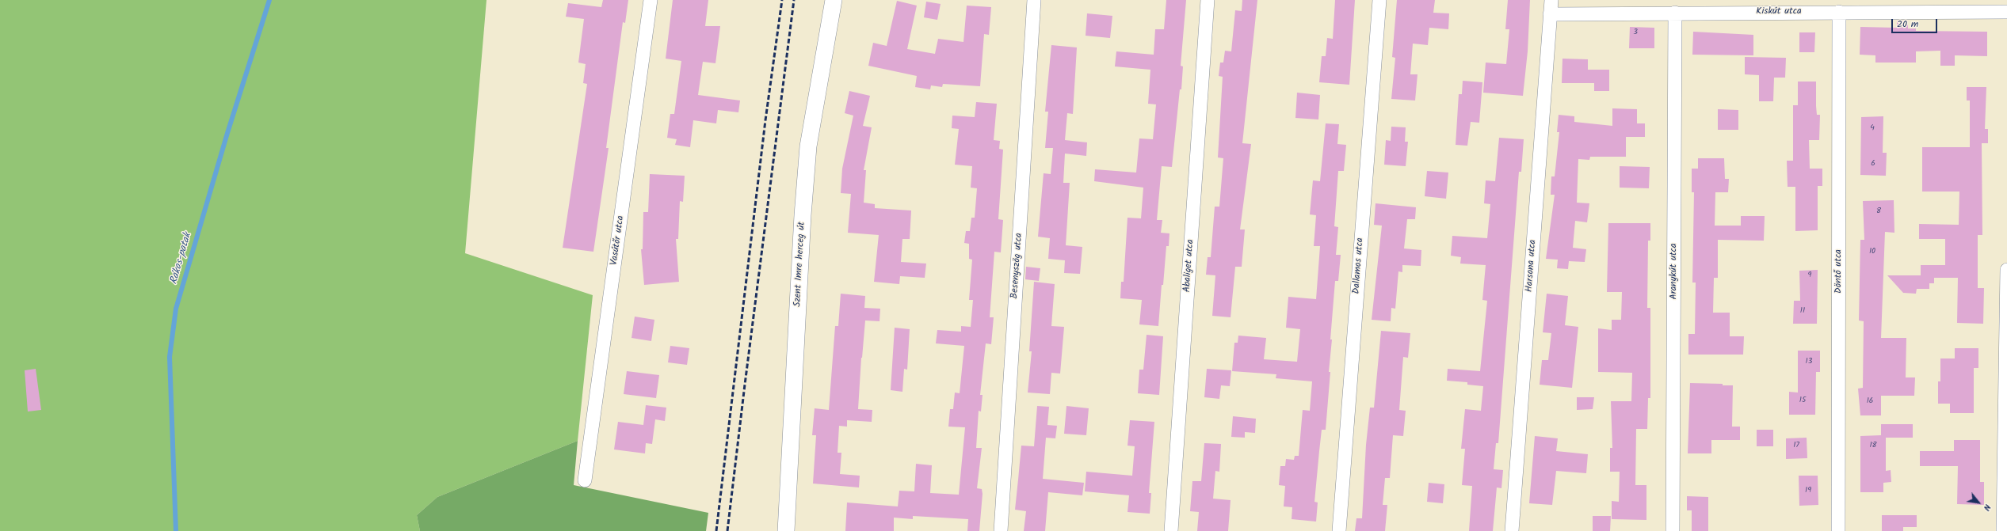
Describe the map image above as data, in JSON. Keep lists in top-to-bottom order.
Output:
{
  "streets": {
    "street": [
      "Kiskút utca",
      "Vasútőr utca",
      "Szent Imre herceg út",
      "Besenyszög utca",
      "Abaliget utca",
      "Dallamos utca",
      "Harsona utca",
      "Aranykút utca",
      "Döntő utca"
    ]
  },
  "crossings": [
    ["Kiskút utca", "Harsona utca"],
    ["Kiskút utca", "Aranykút utca"],
    ["Kiskút utca", "Döntő utca"]
  ],
  "water": ["Rákos-patak"],
  "house_numbers": [
    "3",
    "4",
    "6",
    "8",
    "10",
    "9",
    "11",
    "13",
    "15",
    "16",
    "17",
    "18",
    "19"
  ],
  "scale_bar": "20 m",
  "north": "bottom right"
}
